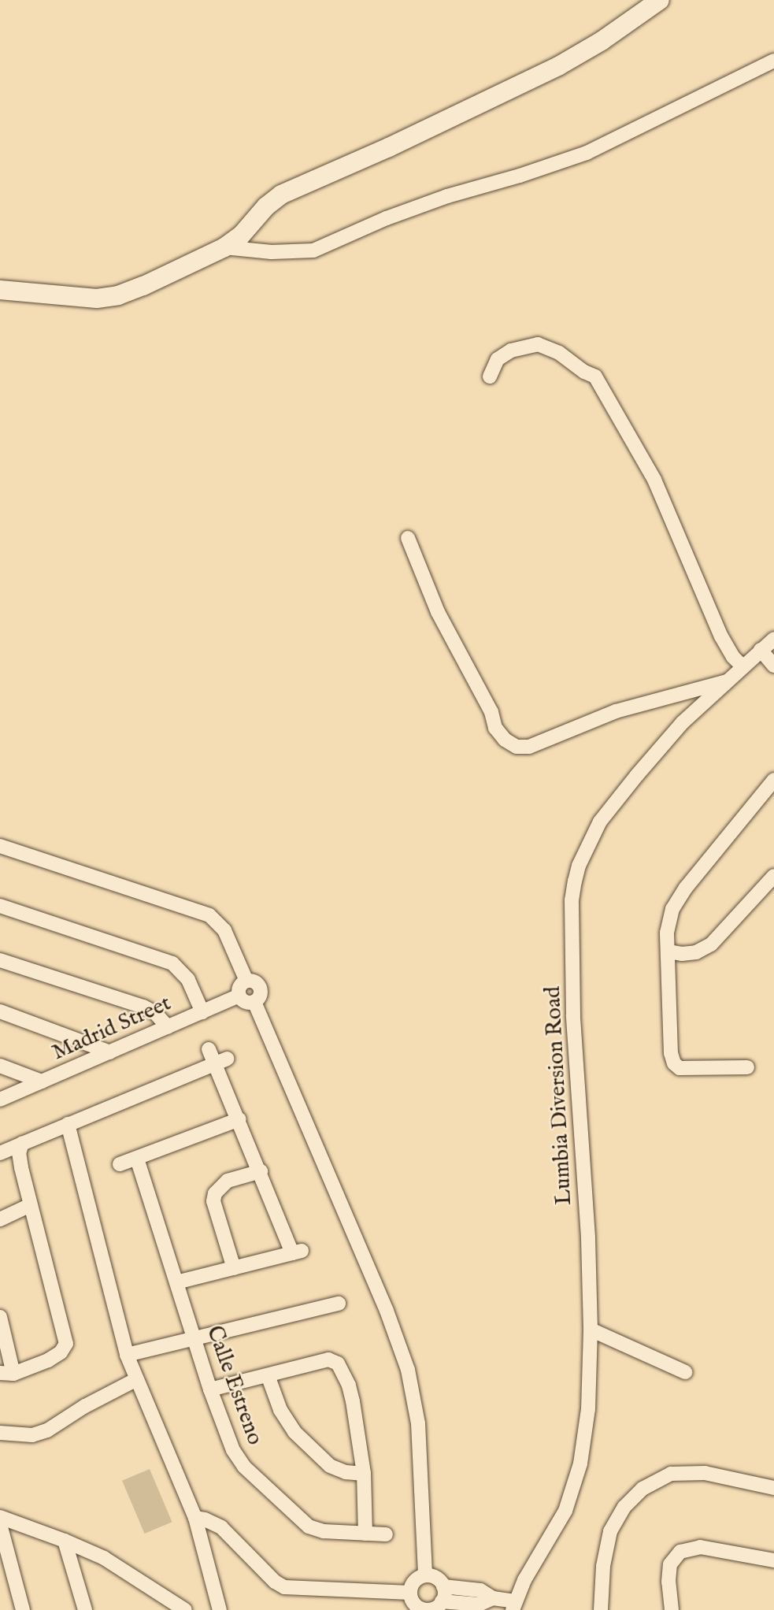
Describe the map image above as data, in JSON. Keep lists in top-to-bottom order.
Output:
{
  "streets": {
    "street": ["Madrid Street", "Lumbia Diversion Road", "Calle Estreno"]
  }
}
